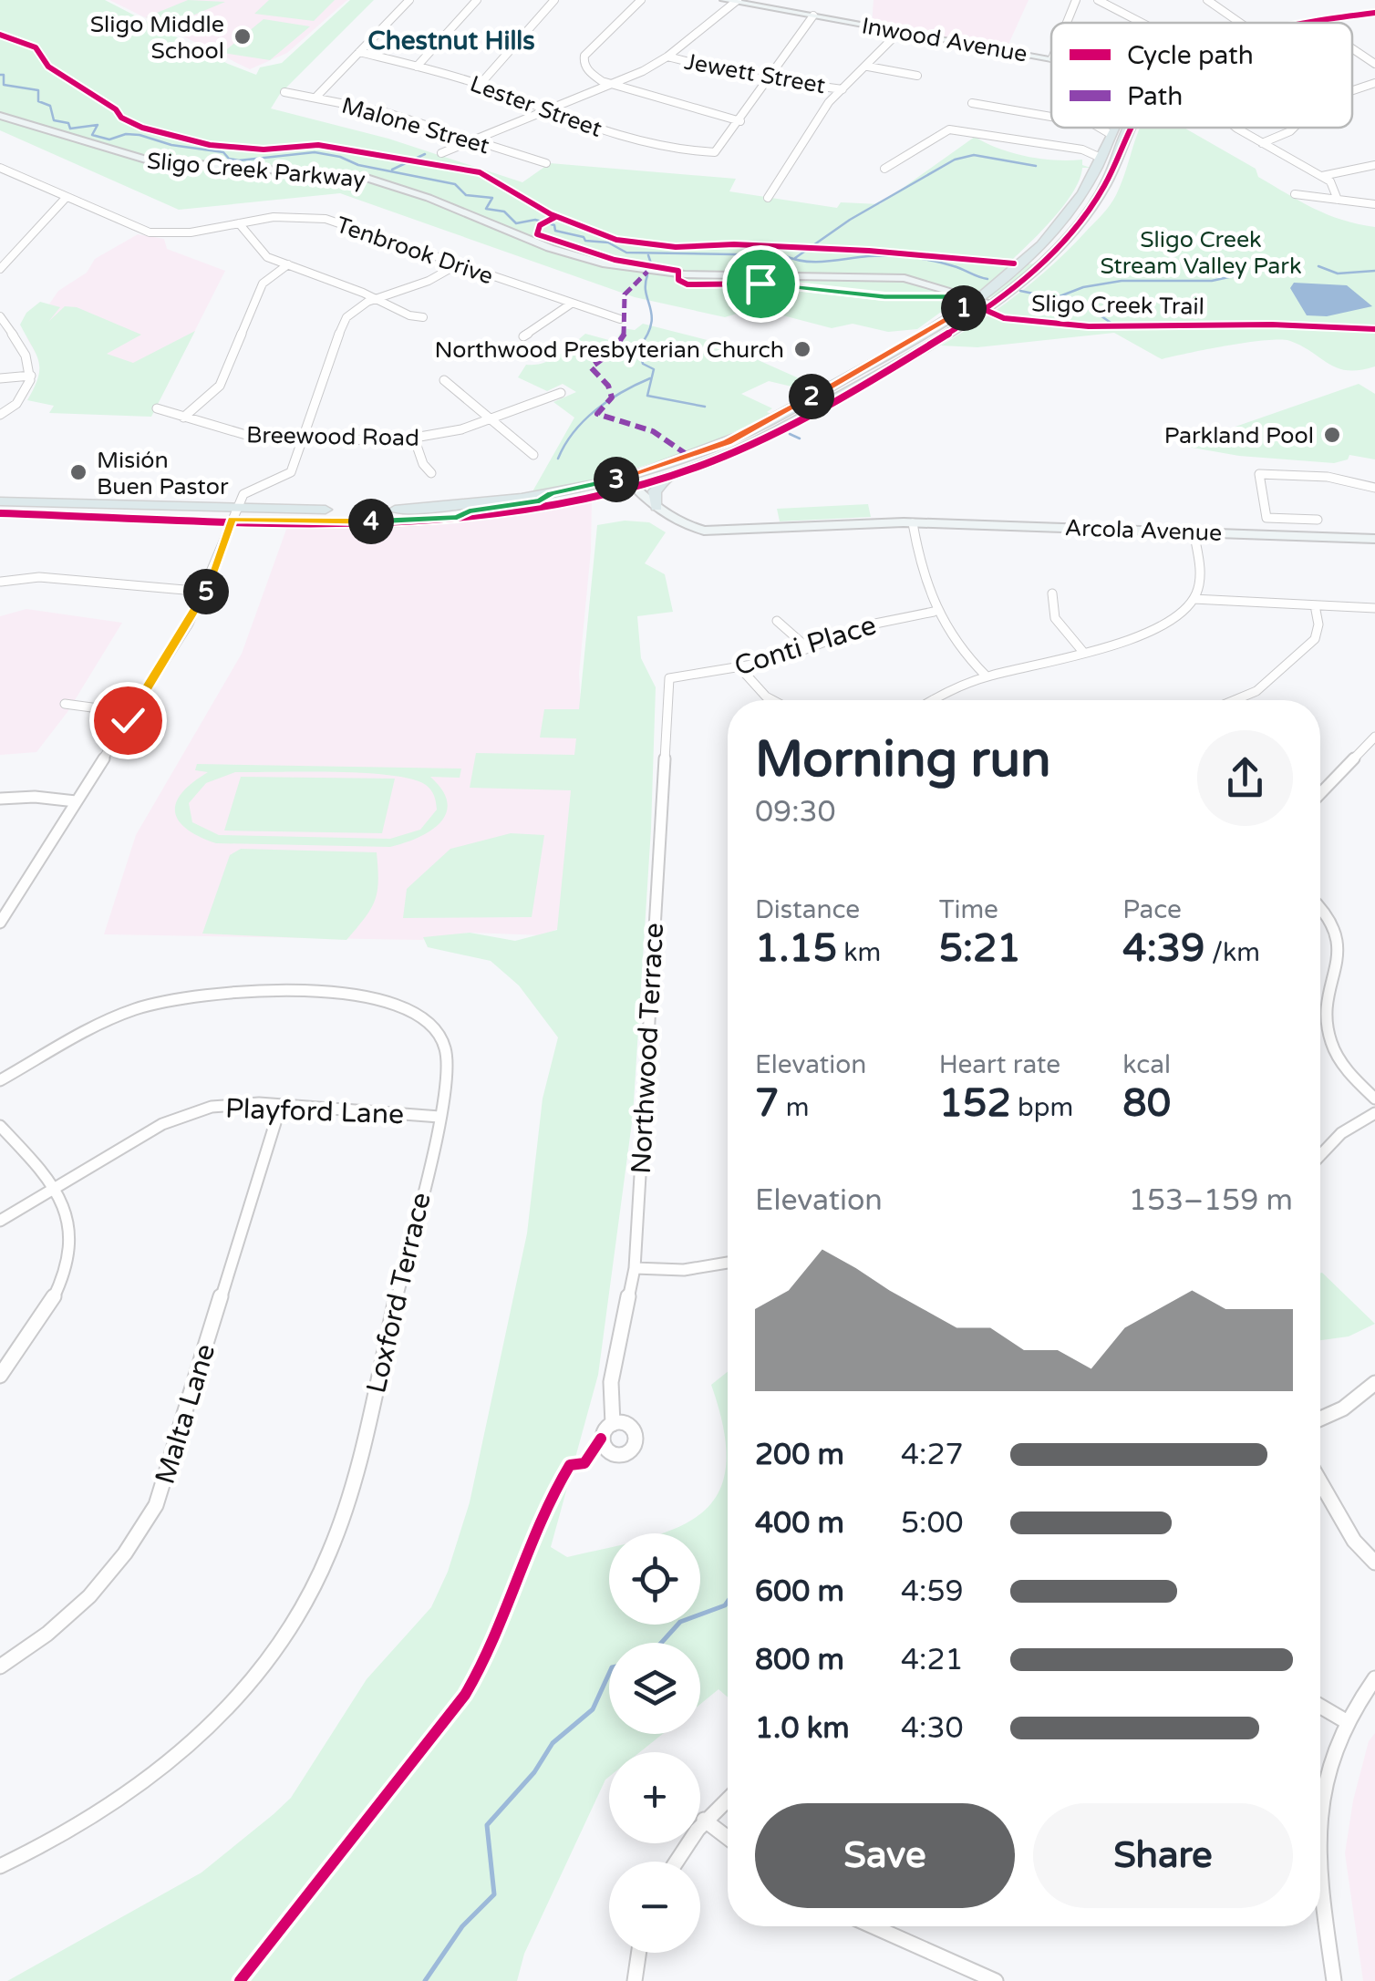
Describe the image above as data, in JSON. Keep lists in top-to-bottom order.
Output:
{
  "streets": {
    "street": [
      "Inwood Avenue",
      "Jewett Street",
      "Lester Street",
      "Malone Street",
      "Sligo Creek Parkway",
      "Tenbrook Drive",
      "Breewood Road",
      "Arcola Avenue",
      "Conti Place",
      "Northwood Terrace",
      "Playford Lane",
      "Loxford Terrace",
      "Malta Lane"
    ],
    "cycle path": ["Sligo Creek Trail"]
  },
  "crossings": [
    ["Conti Place", "Northwood Terrace"],
    ["Playford Lane", "Loxford Terrace"],
    ["Playford Lane", "Malta Lane"]
  ],
  "districts": ["Chestnut Hills"],
  "parks": ["Sligo Creek Stream Valley Park"],
  "places": [
    "Sligo Middle School",
    "Northwood Presbyterian Church",
    "Parkland Pool",
    "Misión Buen Pastor"
  ],
  "legend": ["Cycle path", "Path"],
  "page": {
    "pins": [
      "1",
      "2",
      "3",
      "4",
      "5"
    ],
    "heading": ["Morning run", "09:30"],
    "stats": [
      ["Distance", "1.15 km"],
      ["Time", "5:21"],
      ["Pace", "4:39 /km"],
      ["Elevation", "7 m"],
      ["Heart rate", "152 bpm"],
      ["kcal", "80"]
    ],
    "chart": ["Elevation", "153–159 m"],
    "list": [
      {
        "name": "200 m",
        "note": "4:27"
      },
      {
        "name": "400 m",
        "note": "5:00"
      },
      {
        "name": "600 m",
        "note": "4:59"
      },
      {
        "name": "800 m",
        "note": "4:21"
      },
      {
        "name": "1.0 km",
        "note": "4:30"
      }
    ],
    "map_buttons": ["+", "−"],
    "buttons": ["Save", "Share"]
  }
}
